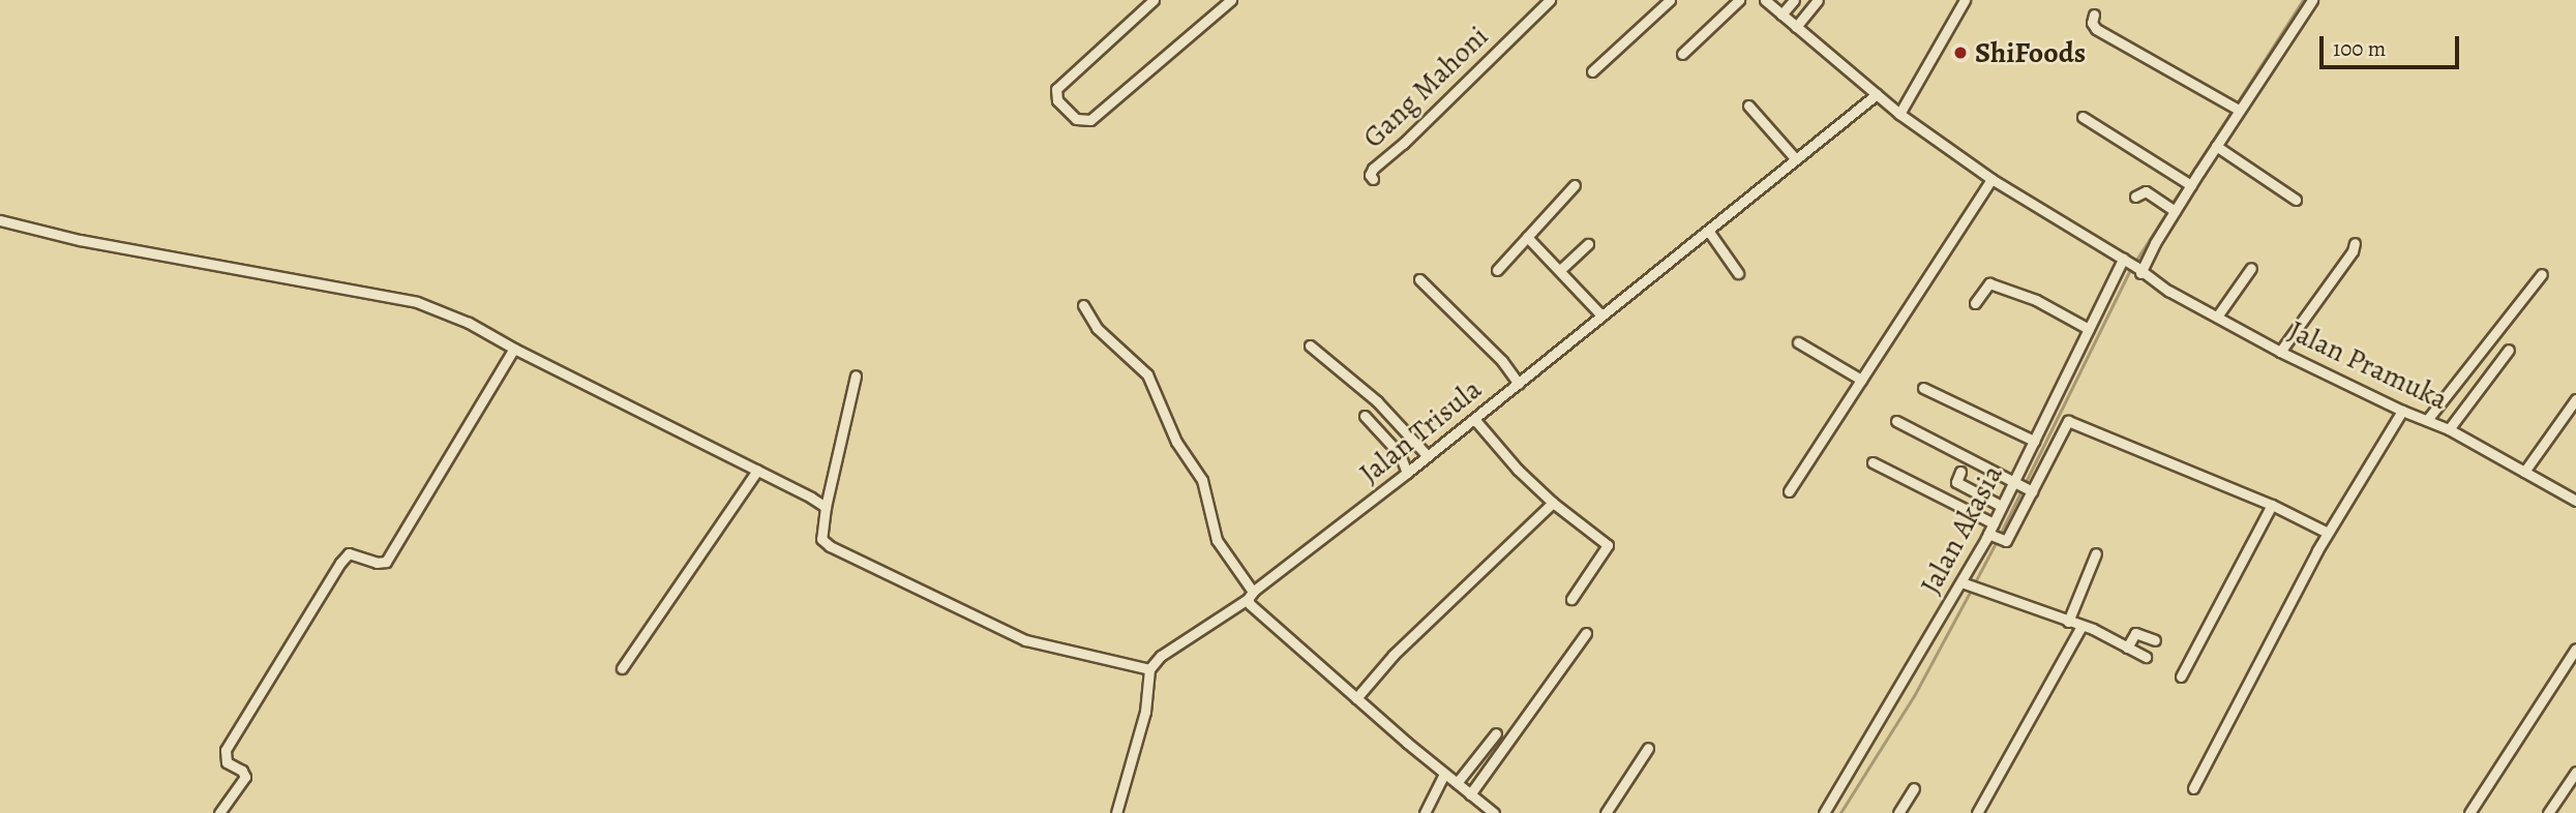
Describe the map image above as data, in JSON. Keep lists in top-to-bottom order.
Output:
{
  "streets": {
    "street": [
      "Gang Mahoni",
      "Jalan Pramuka",
      "Jalan Trisula",
      "Jalan Akasia"
    ]
  },
  "crossings": [
    ["Jalan Pramuka", "Jalan Akasia"]
  ],
  "places": ["ShiFoods"],
  "scale_bar": "100 m"
}
